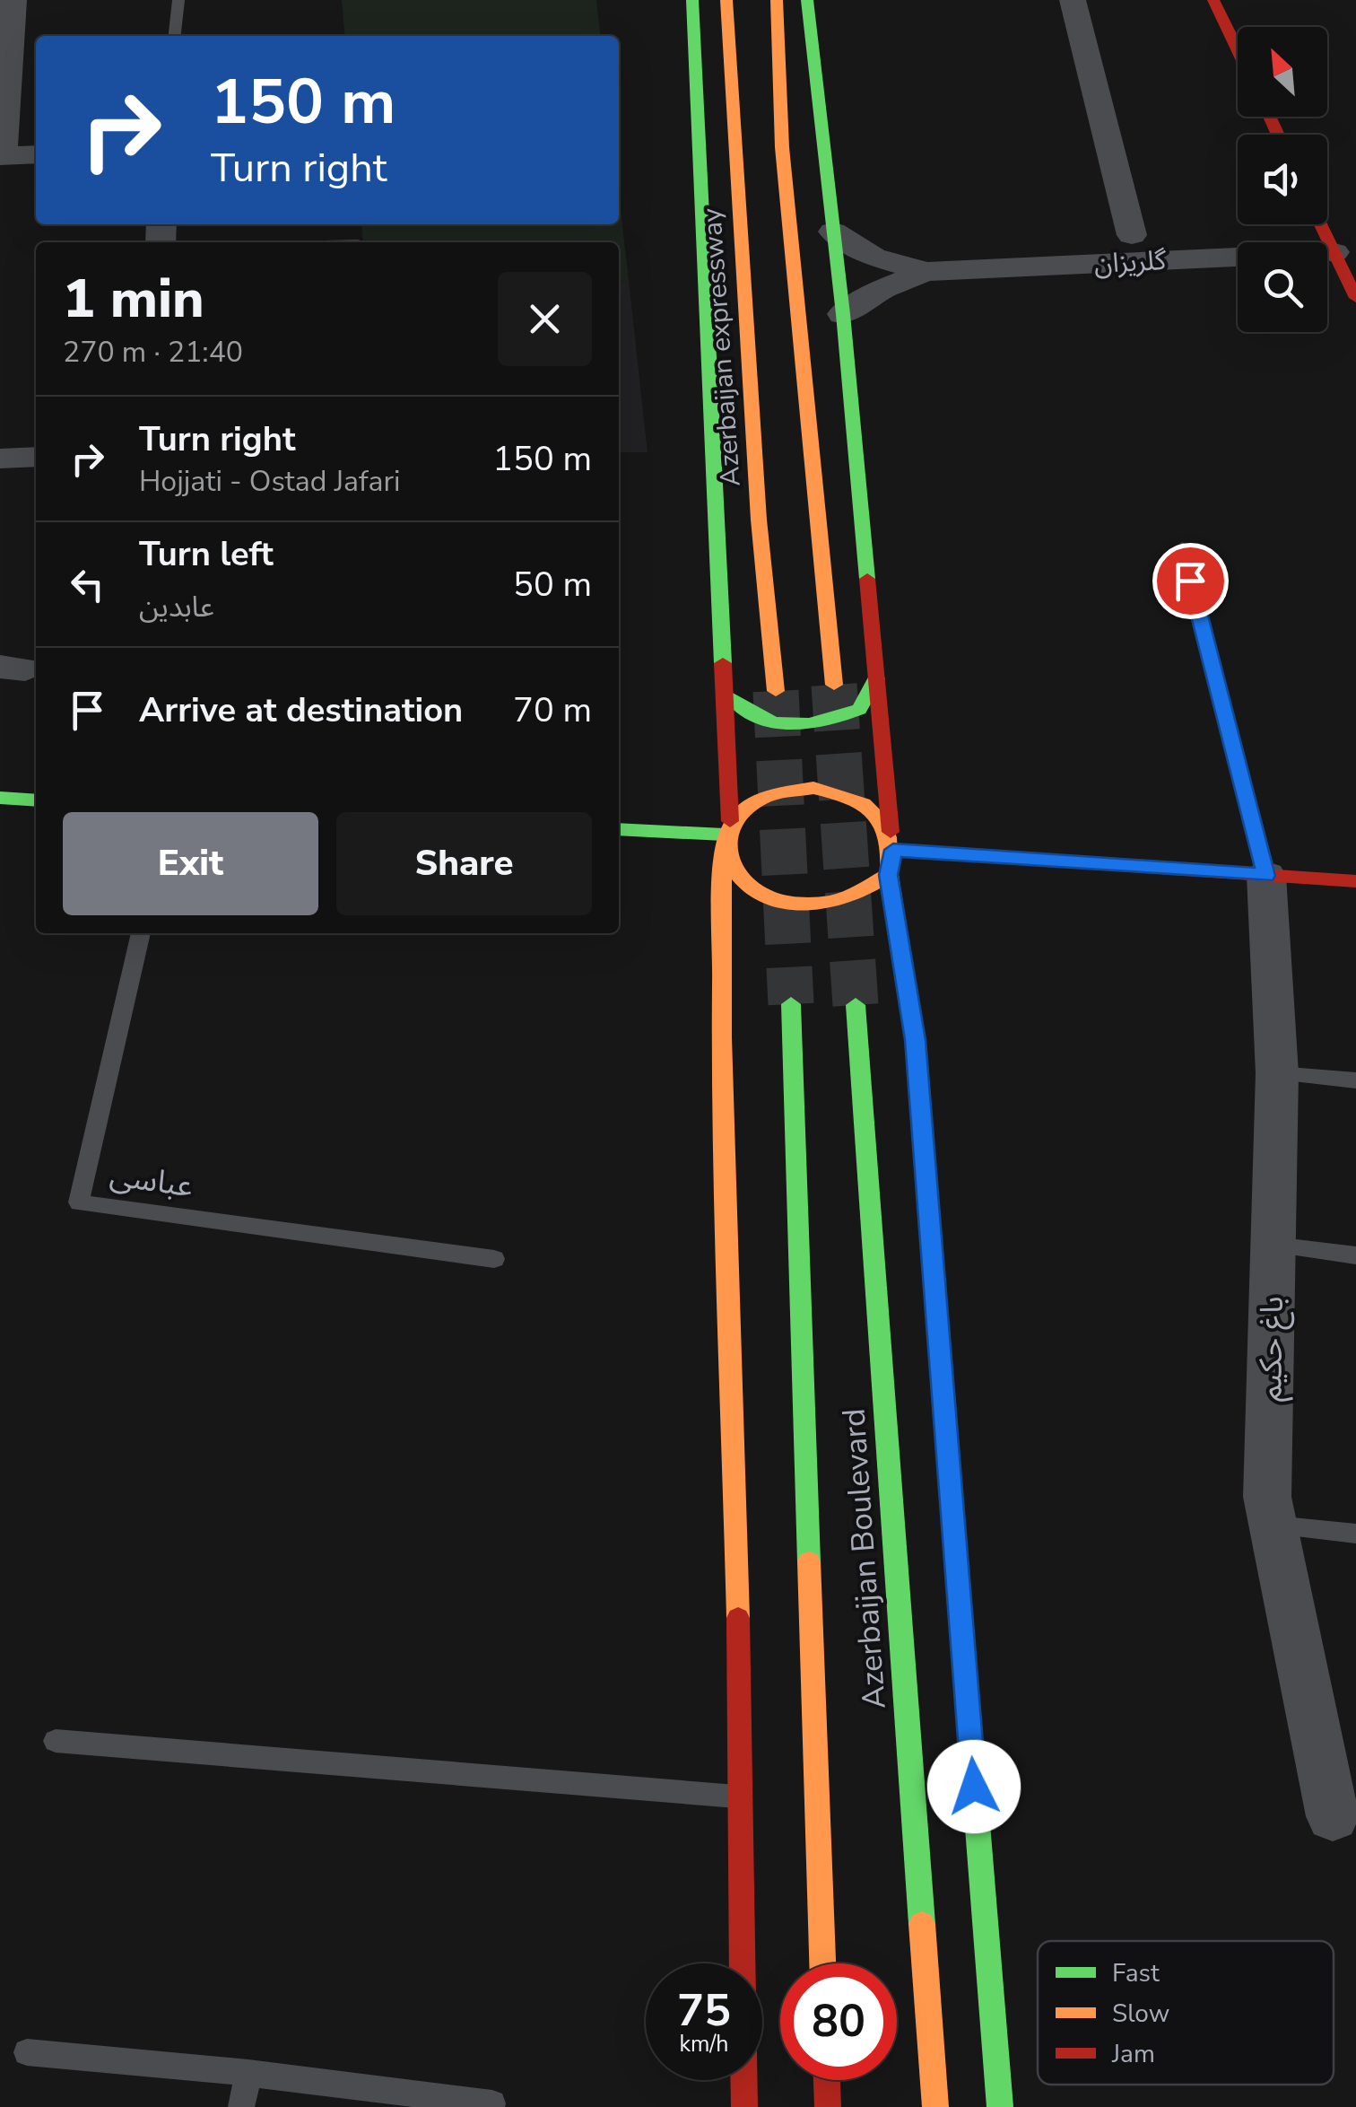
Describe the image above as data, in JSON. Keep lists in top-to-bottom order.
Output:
{
  "streets": {
    "main road": ["Azerbaijan expressway", "Azerbaijan Boulevard"],
    "street": ["گلریزان", "باغ حکیم"],
    "lane": ["عباسی"]
  },
  "legend": ["Fast", "Slow", "Jam"],
  "north": "top left",
  "page": {
    "turn": ["150 m", "Turn right"],
    "heading": ["1 min", "270 m · 21:40"],
    "list": [
      {
        "name": "Turn right",
        "note": "Hojjati - Ostad Jafari",
        "value": "150 m"
      },
      {
        "name": "Turn left",
        "note": "عابدین",
        "value": "50 m"
      },
      {
        "name": "Arrive at destination",
        "value": "70 m"
      }
    ],
    "buttons": ["Exit", "Share"],
    "speed": "75 km/h",
    "limit": "80"
  }
}
